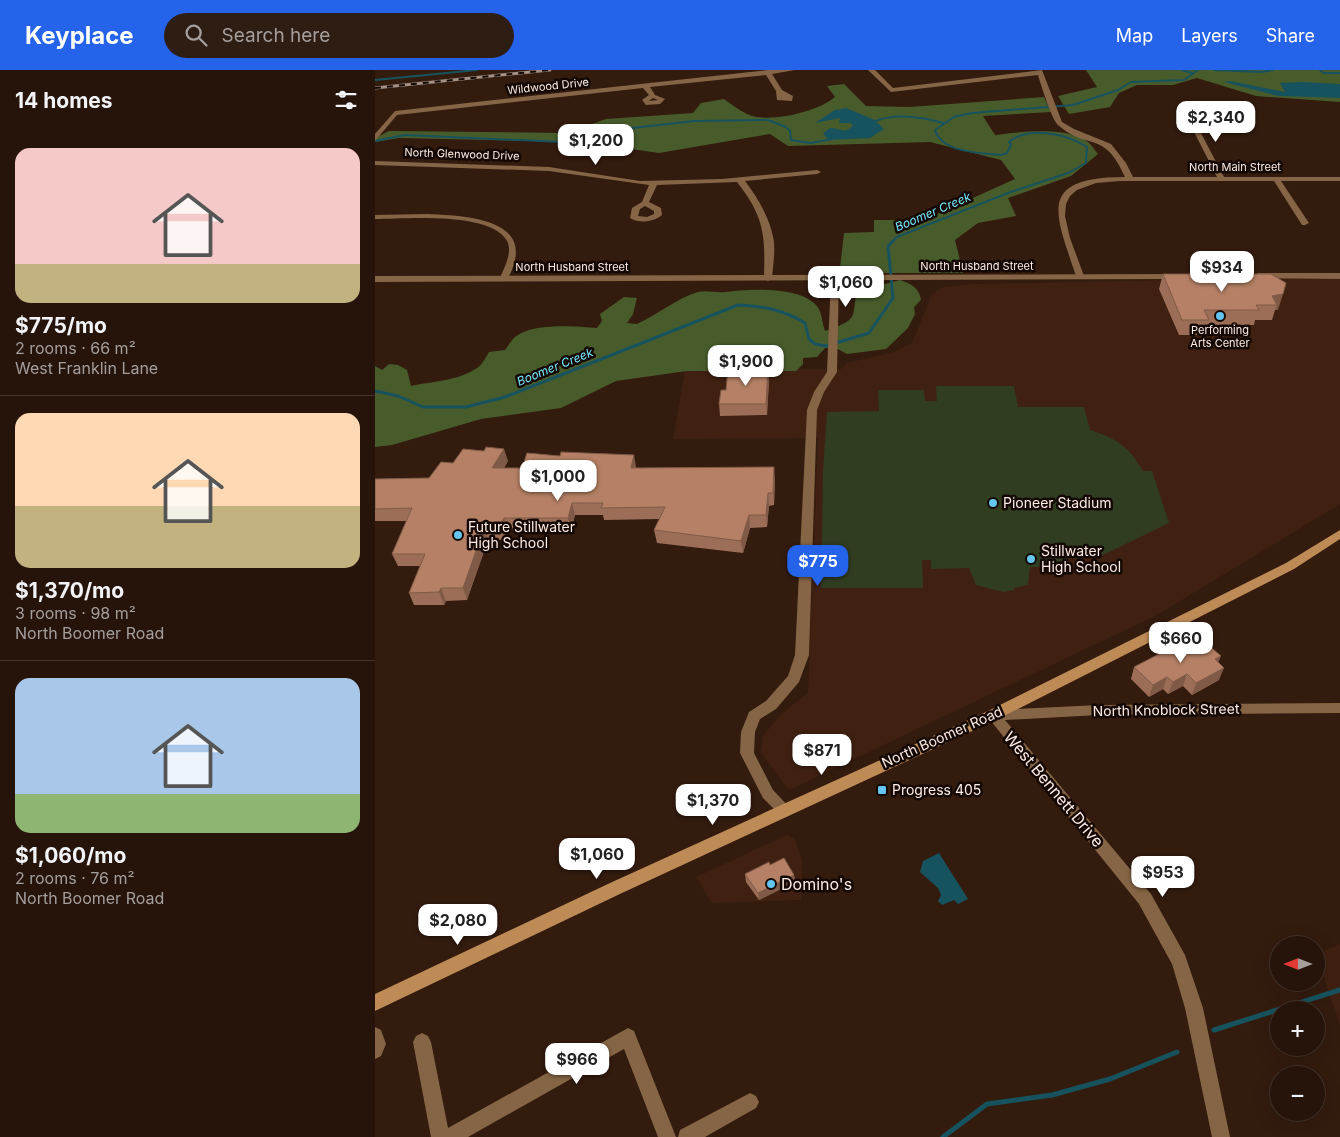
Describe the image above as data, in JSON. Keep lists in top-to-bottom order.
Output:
{
  "streets": {
    "main road": ["North Boomer Road"],
    "street": [
      "Wildwood Drive",
      "North Glenwood Drive",
      "North Main Street",
      "North Husband Street",
      "North Knoblock Street",
      "West Bennett Drive"
    ]
  },
  "crossings": [
    ["North Main Street", "North Husband Street"],
    ["North Knoblock Street", "North Boomer Road"],
    ["North Knoblock Street", "West Bennett Drive"],
    ["North Boomer Road", "West Bennett Drive"]
  ],
  "water": ["Boomer Creek"],
  "places": {
    "other": [
      "Performing Arts Center",
      "Pioneer Stadium",
      "Future Stillwater High School",
      "Stillwater High School",
      "Domino's"
    ],
    "transit": ["Progress 405"]
  },
  "north": "left",
  "page": {
    "header": "Keyplace",
    "search": "Search here",
    "nav": ["Map", "Layers", "Share"],
    "heading": "14 homes",
    "price": [
      "$2,340",
      "$1,200",
      "$934",
      "$1,060",
      "$1,900",
      "$1,000",
      "$775",
      "$660",
      "$871",
      "$1,370",
      "$1,060",
      "$953",
      "$2,080",
      "$966"
    ],
    "list": [
      {
        "name": "$775/mo",
        "note": "2 rooms · 66 m² · West Franklin Lane"
      },
      {
        "name": "$1,370/mo",
        "note": "3 rooms · 98 m² · North Boomer Road"
      },
      {
        "name": "$1,060/mo",
        "note": "2 rooms · 76 m² · North Boomer Road"
      }
    ],
    "map_buttons": ["+", "−"]
  }
}
